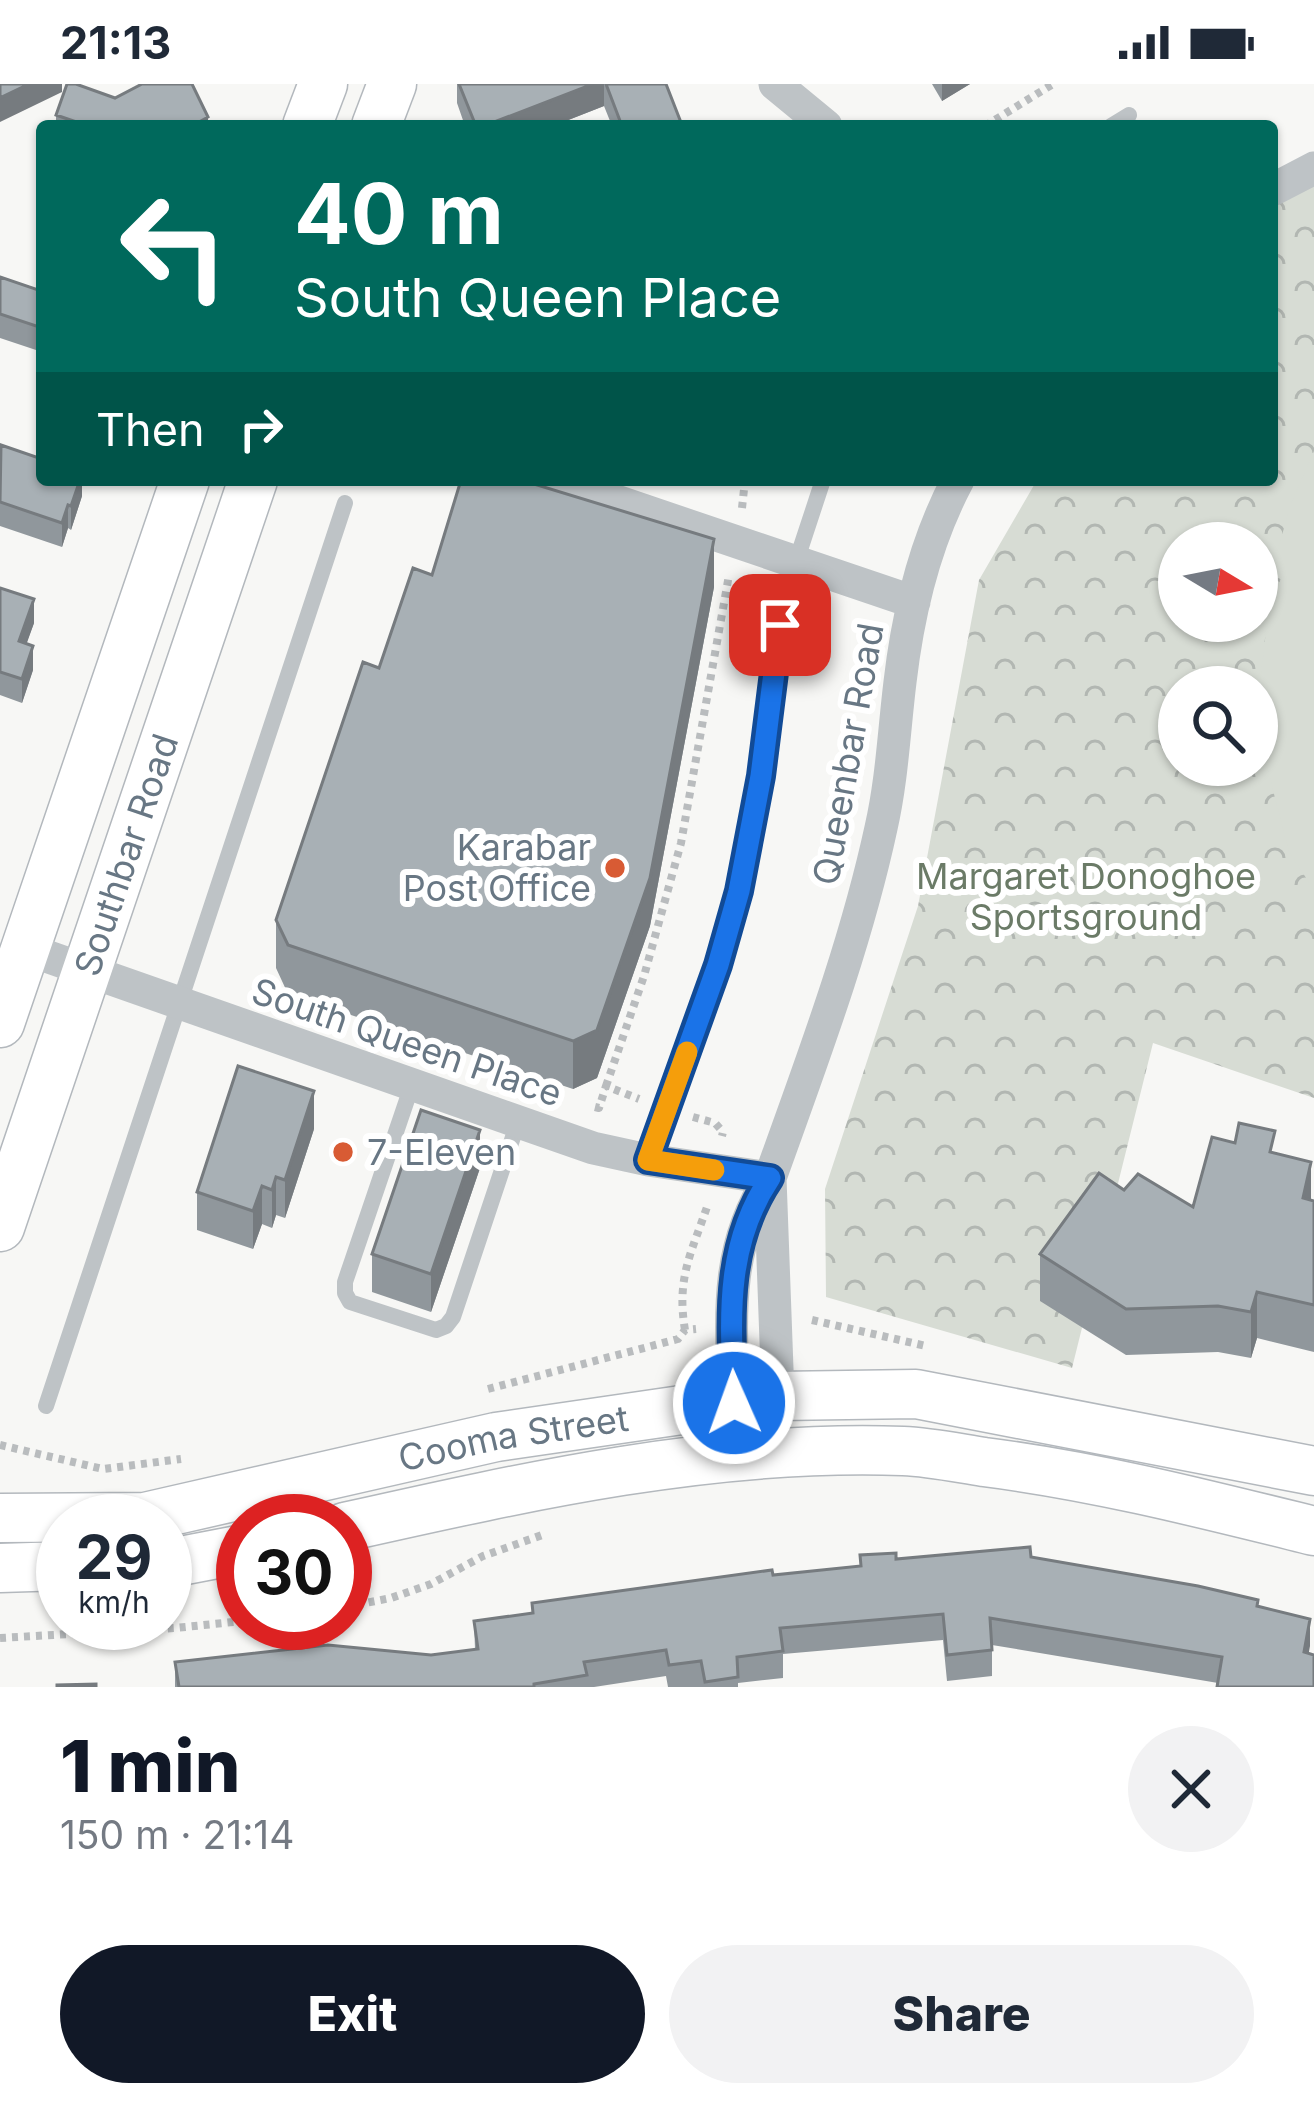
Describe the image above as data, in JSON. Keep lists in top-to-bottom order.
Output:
{
  "streets": {
    "main road": ["Southbar Road", "Cooma Street"],
    "street": ["Queenbar Road", "South Queen Place"]
  },
  "crossings": [
    ["Queenbar Road", "South Queen Place"],
    ["Queenbar Road", "Cooma Street"],
    ["Southbar Road", "South Queen Place"]
  ],
  "parks": ["Margaret Donoghoe Sportsground"],
  "places": ["Karabar Post Office", "7-Eleven"],
  "north": "right",
  "page": {
    "status": "21:13",
    "turn": ["40 m", "South Queen Place"],
    "then": "Then",
    "speed": "29 km/h",
    "limit": "30",
    "heading": ["1 min", "150 m · 21:14"],
    "buttons": ["Exit", "Share"]
  }
}
